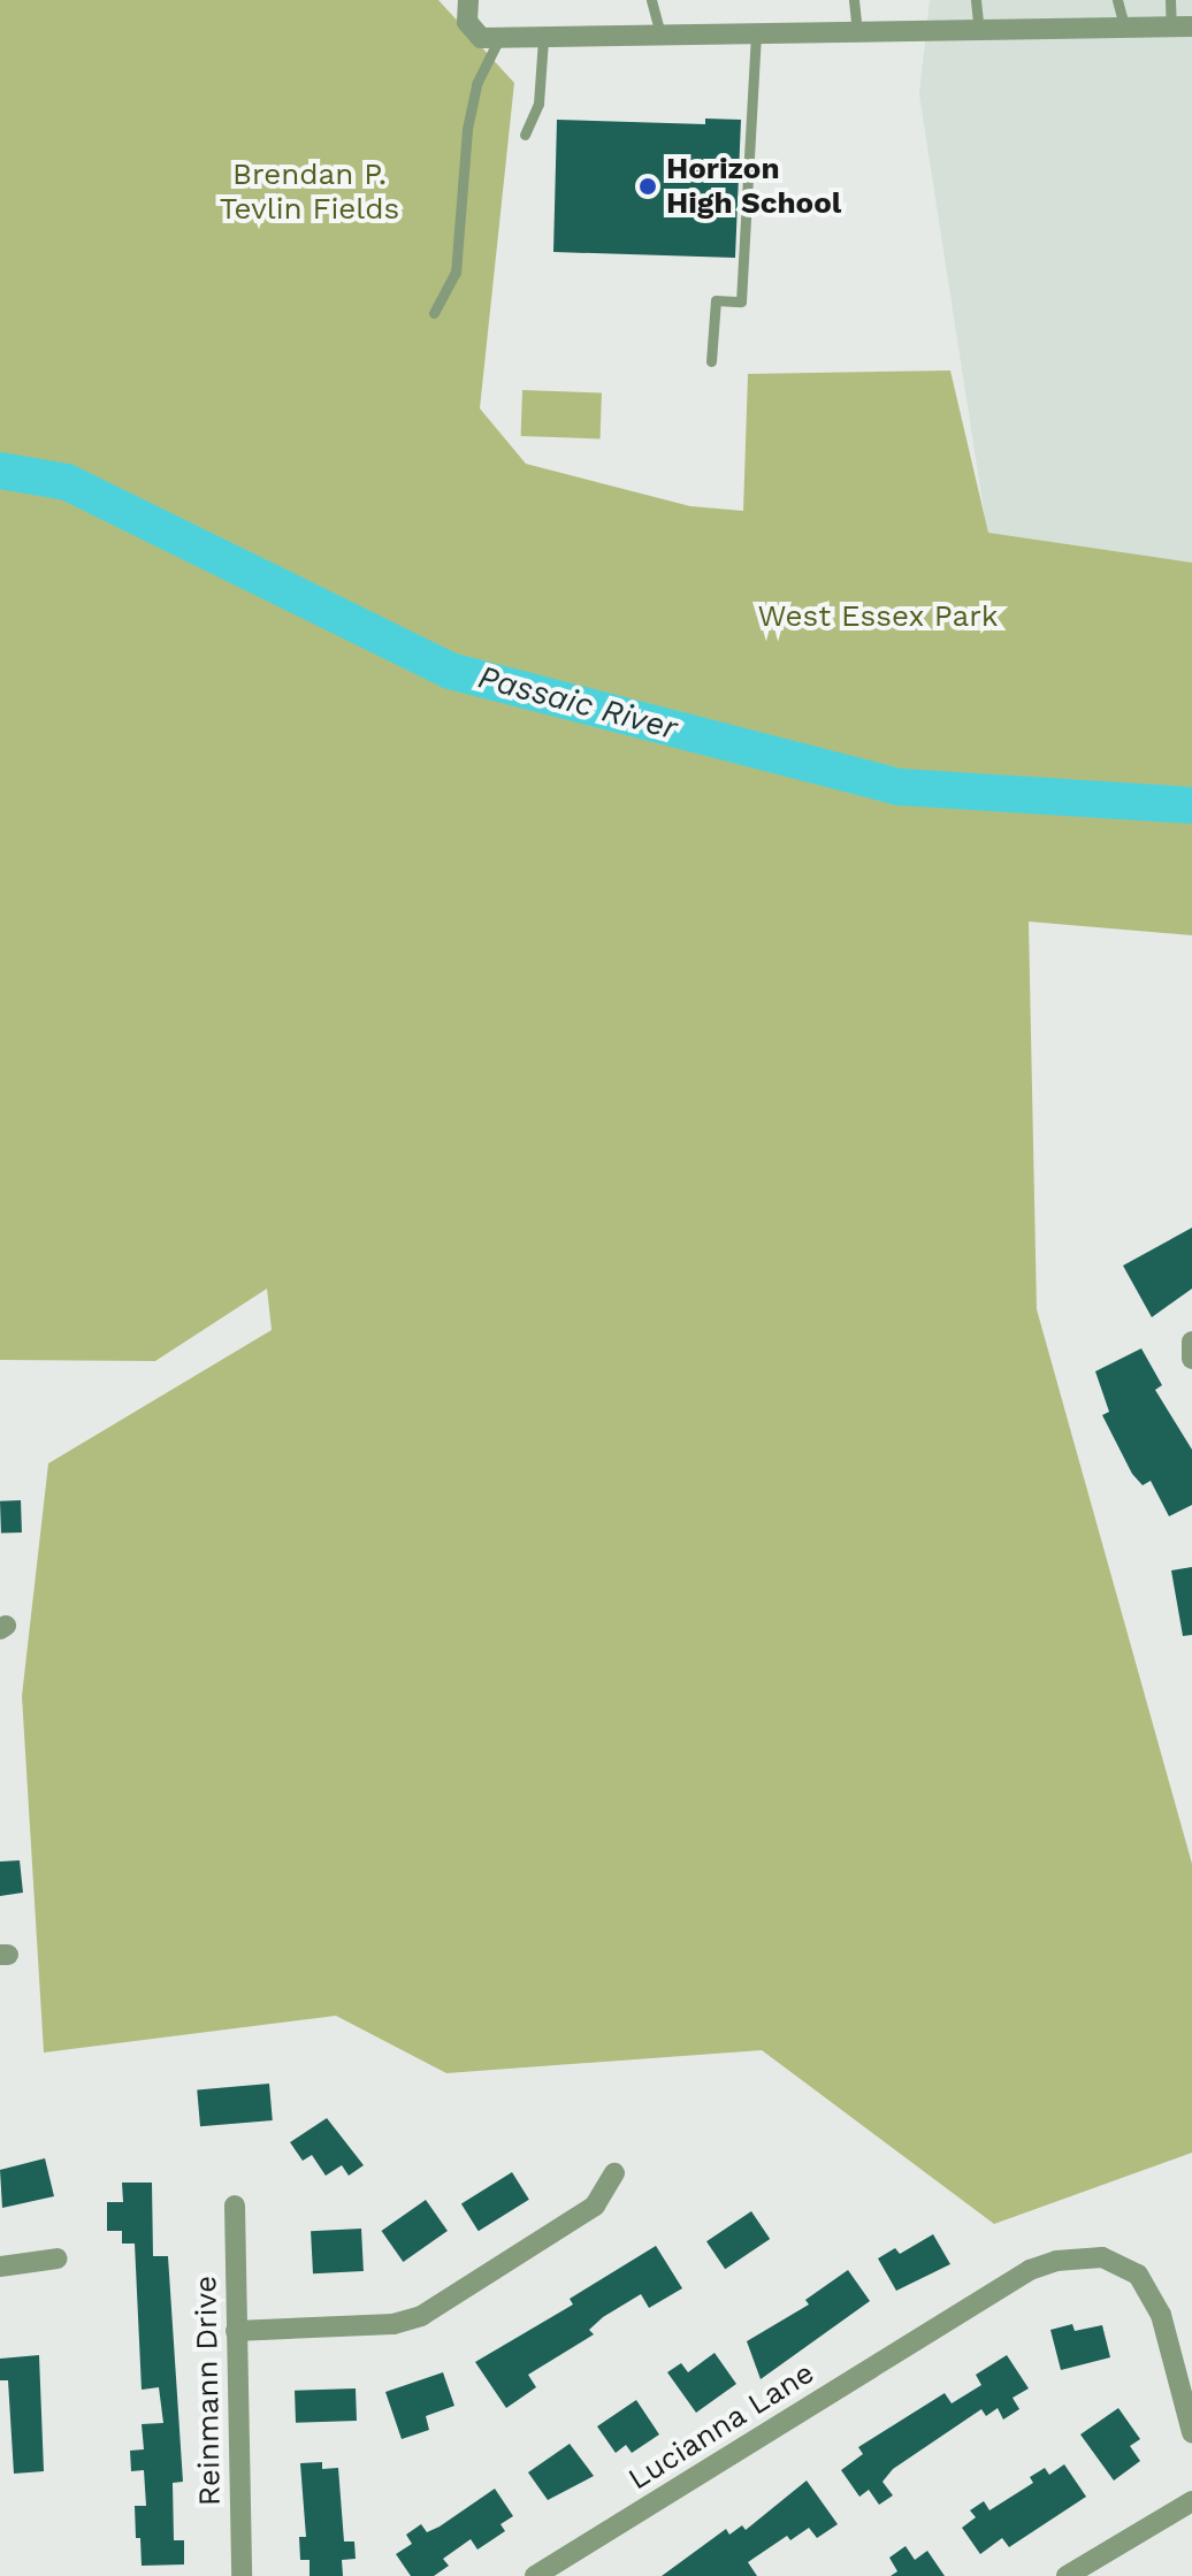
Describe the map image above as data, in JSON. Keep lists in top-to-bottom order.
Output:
{
  "streets": {
    "street": ["Reinmann Drive", "Lucianna Lane"]
  },
  "water": ["Passaic River"],
  "parks": ["Brendan P. Tevlin Fields", "West Essex Park"],
  "places": ["Horizon High School"]
}
